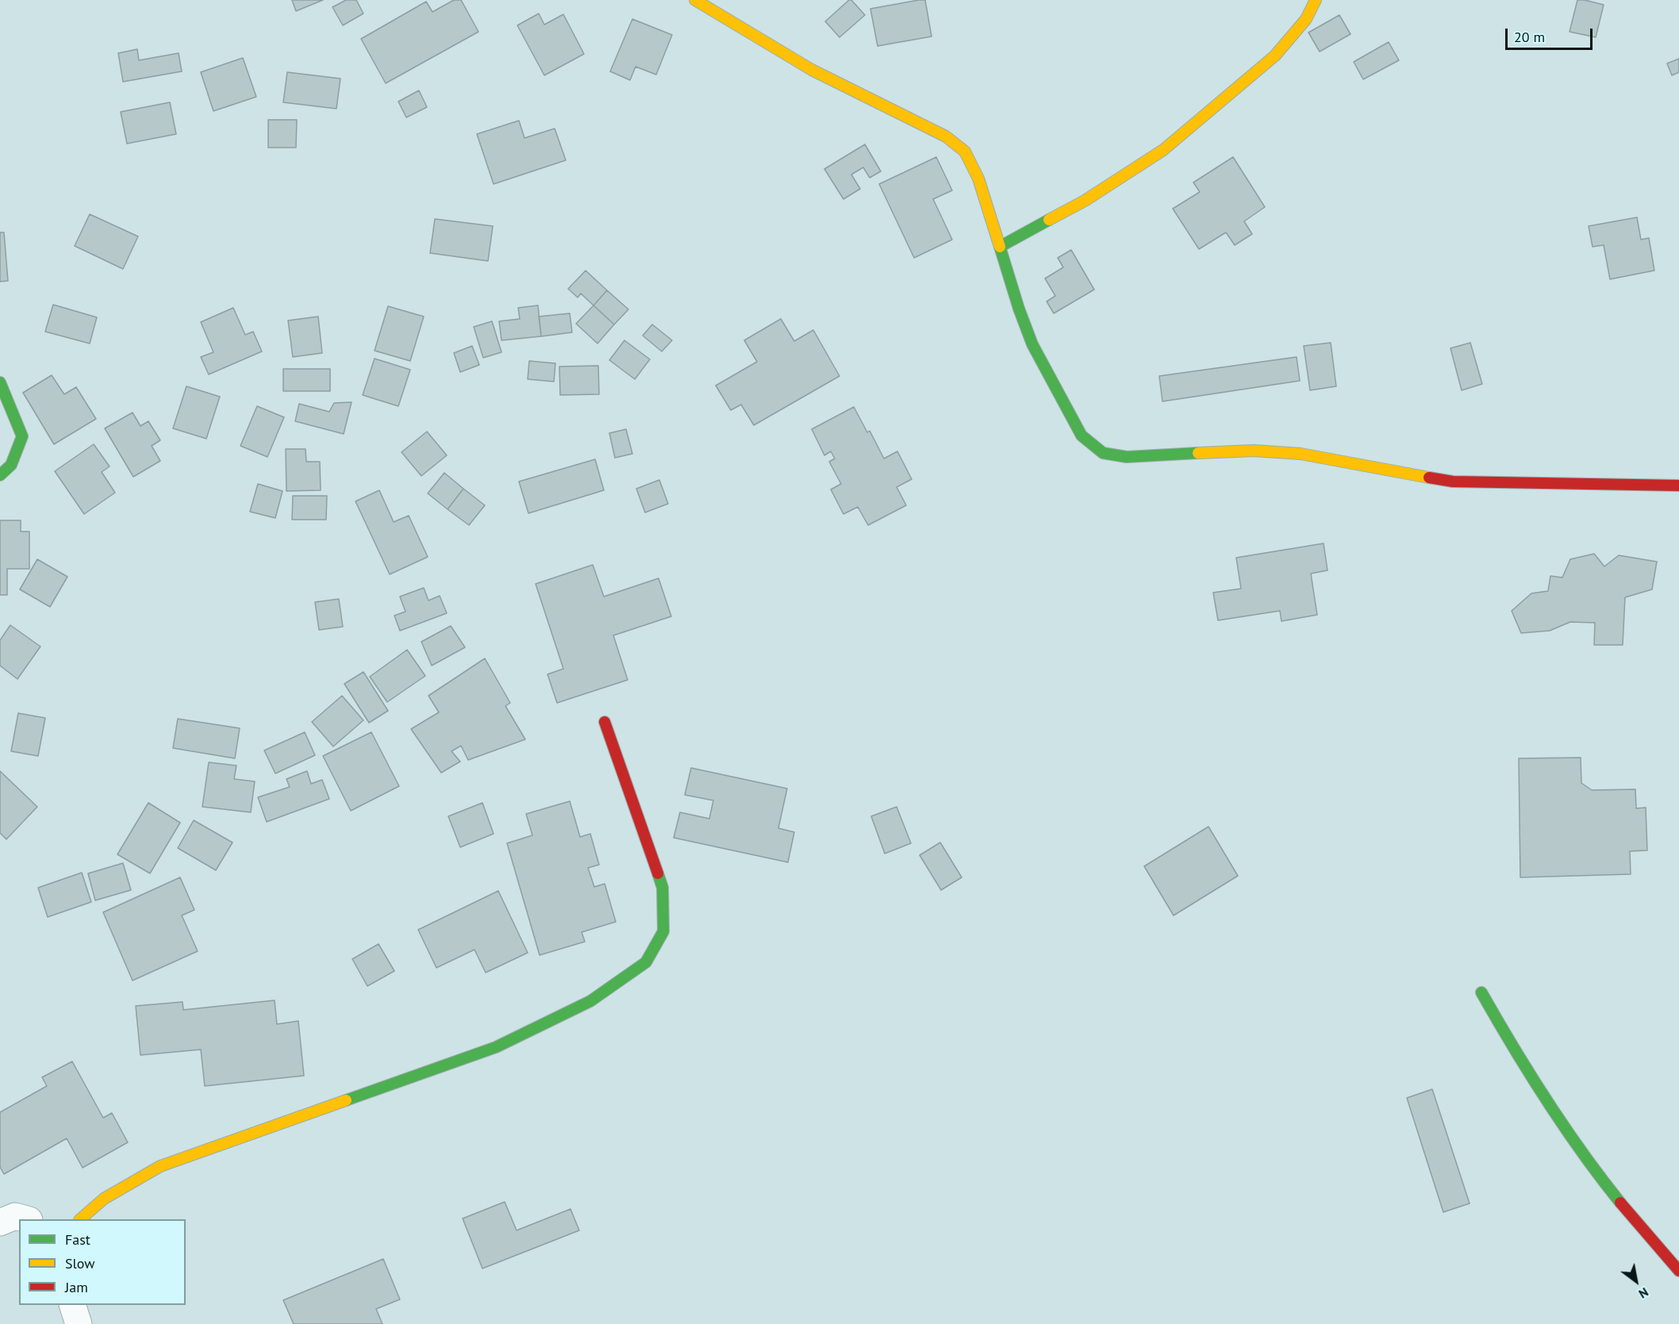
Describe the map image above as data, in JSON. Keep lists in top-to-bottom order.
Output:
{
  "legend": ["Fast", "Slow", "Jam"],
  "scale_bar": "20 m",
  "north": "bottom right"
}
